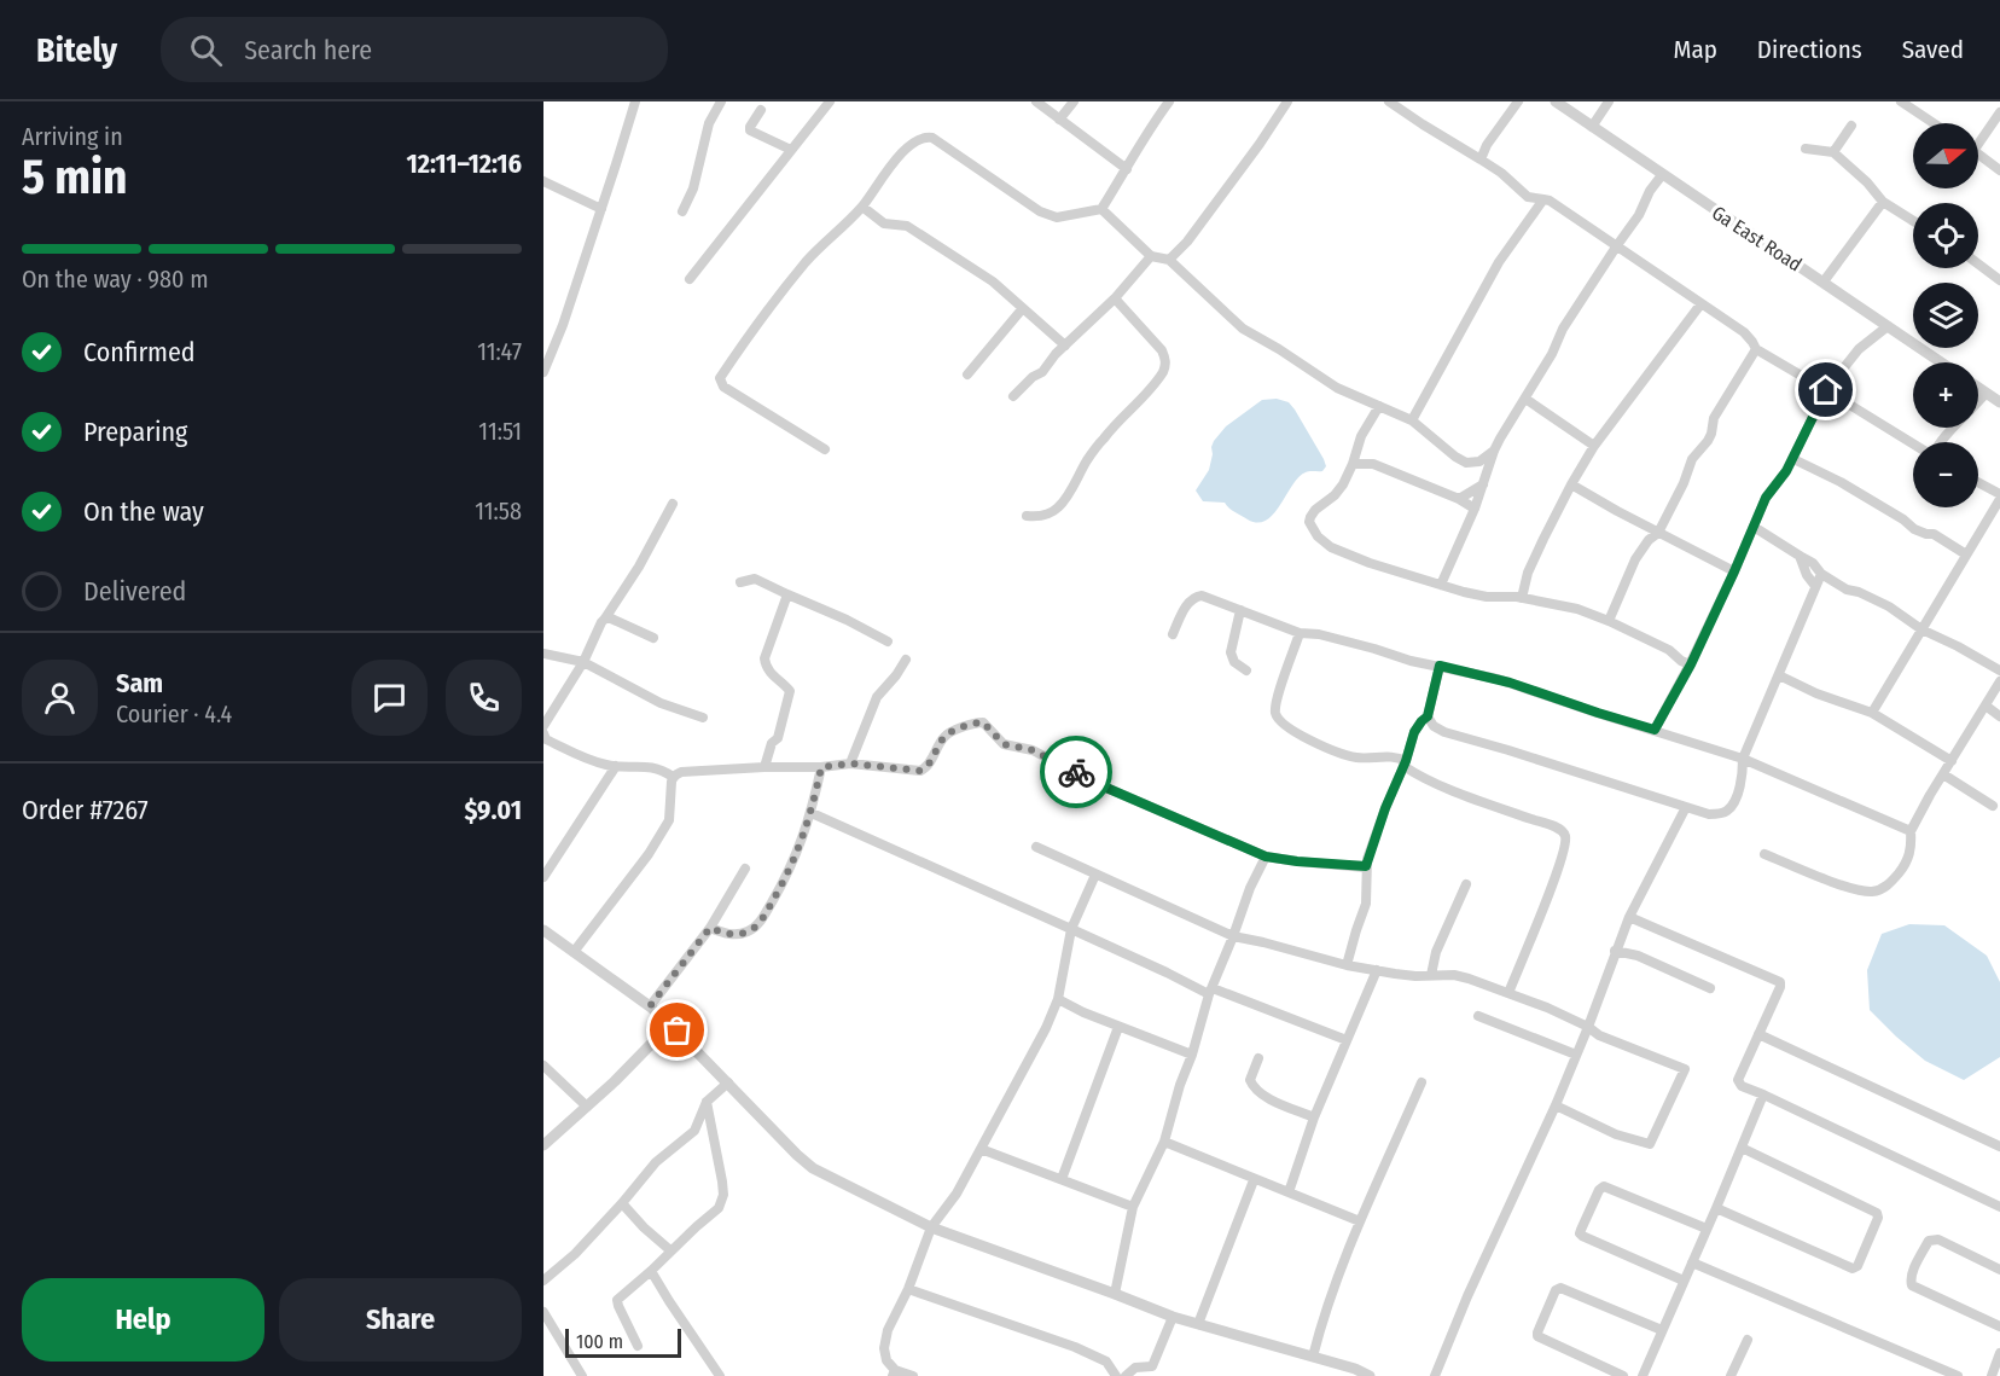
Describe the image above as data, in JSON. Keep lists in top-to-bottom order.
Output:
{
  "streets": {
    "street": ["Ga East Road"]
  },
  "scale_bar": "100 m",
  "north": "right",
  "page": {
    "header": "Bitely",
    "search": "Search here",
    "nav": ["Map", "Directions", "Saved"],
    "heading": ["5 min", "Arriving in", "12:11–12:16"],
    "panel": [
      "Sam",
      "Courier · 4.4",
      "Order #7267",
      "$9.01"
    ],
    "map_buttons": ["+", "−"],
    "bar": "On the way · 980 m",
    "list": [
      ["Confirmed", "11:47"],
      ["Preparing", "11:51"],
      ["On the way", "11:58"],
      "Delivered"
    ],
    "buttons": ["Help", "Share"],
    "scale": "100 m"
  }
}
